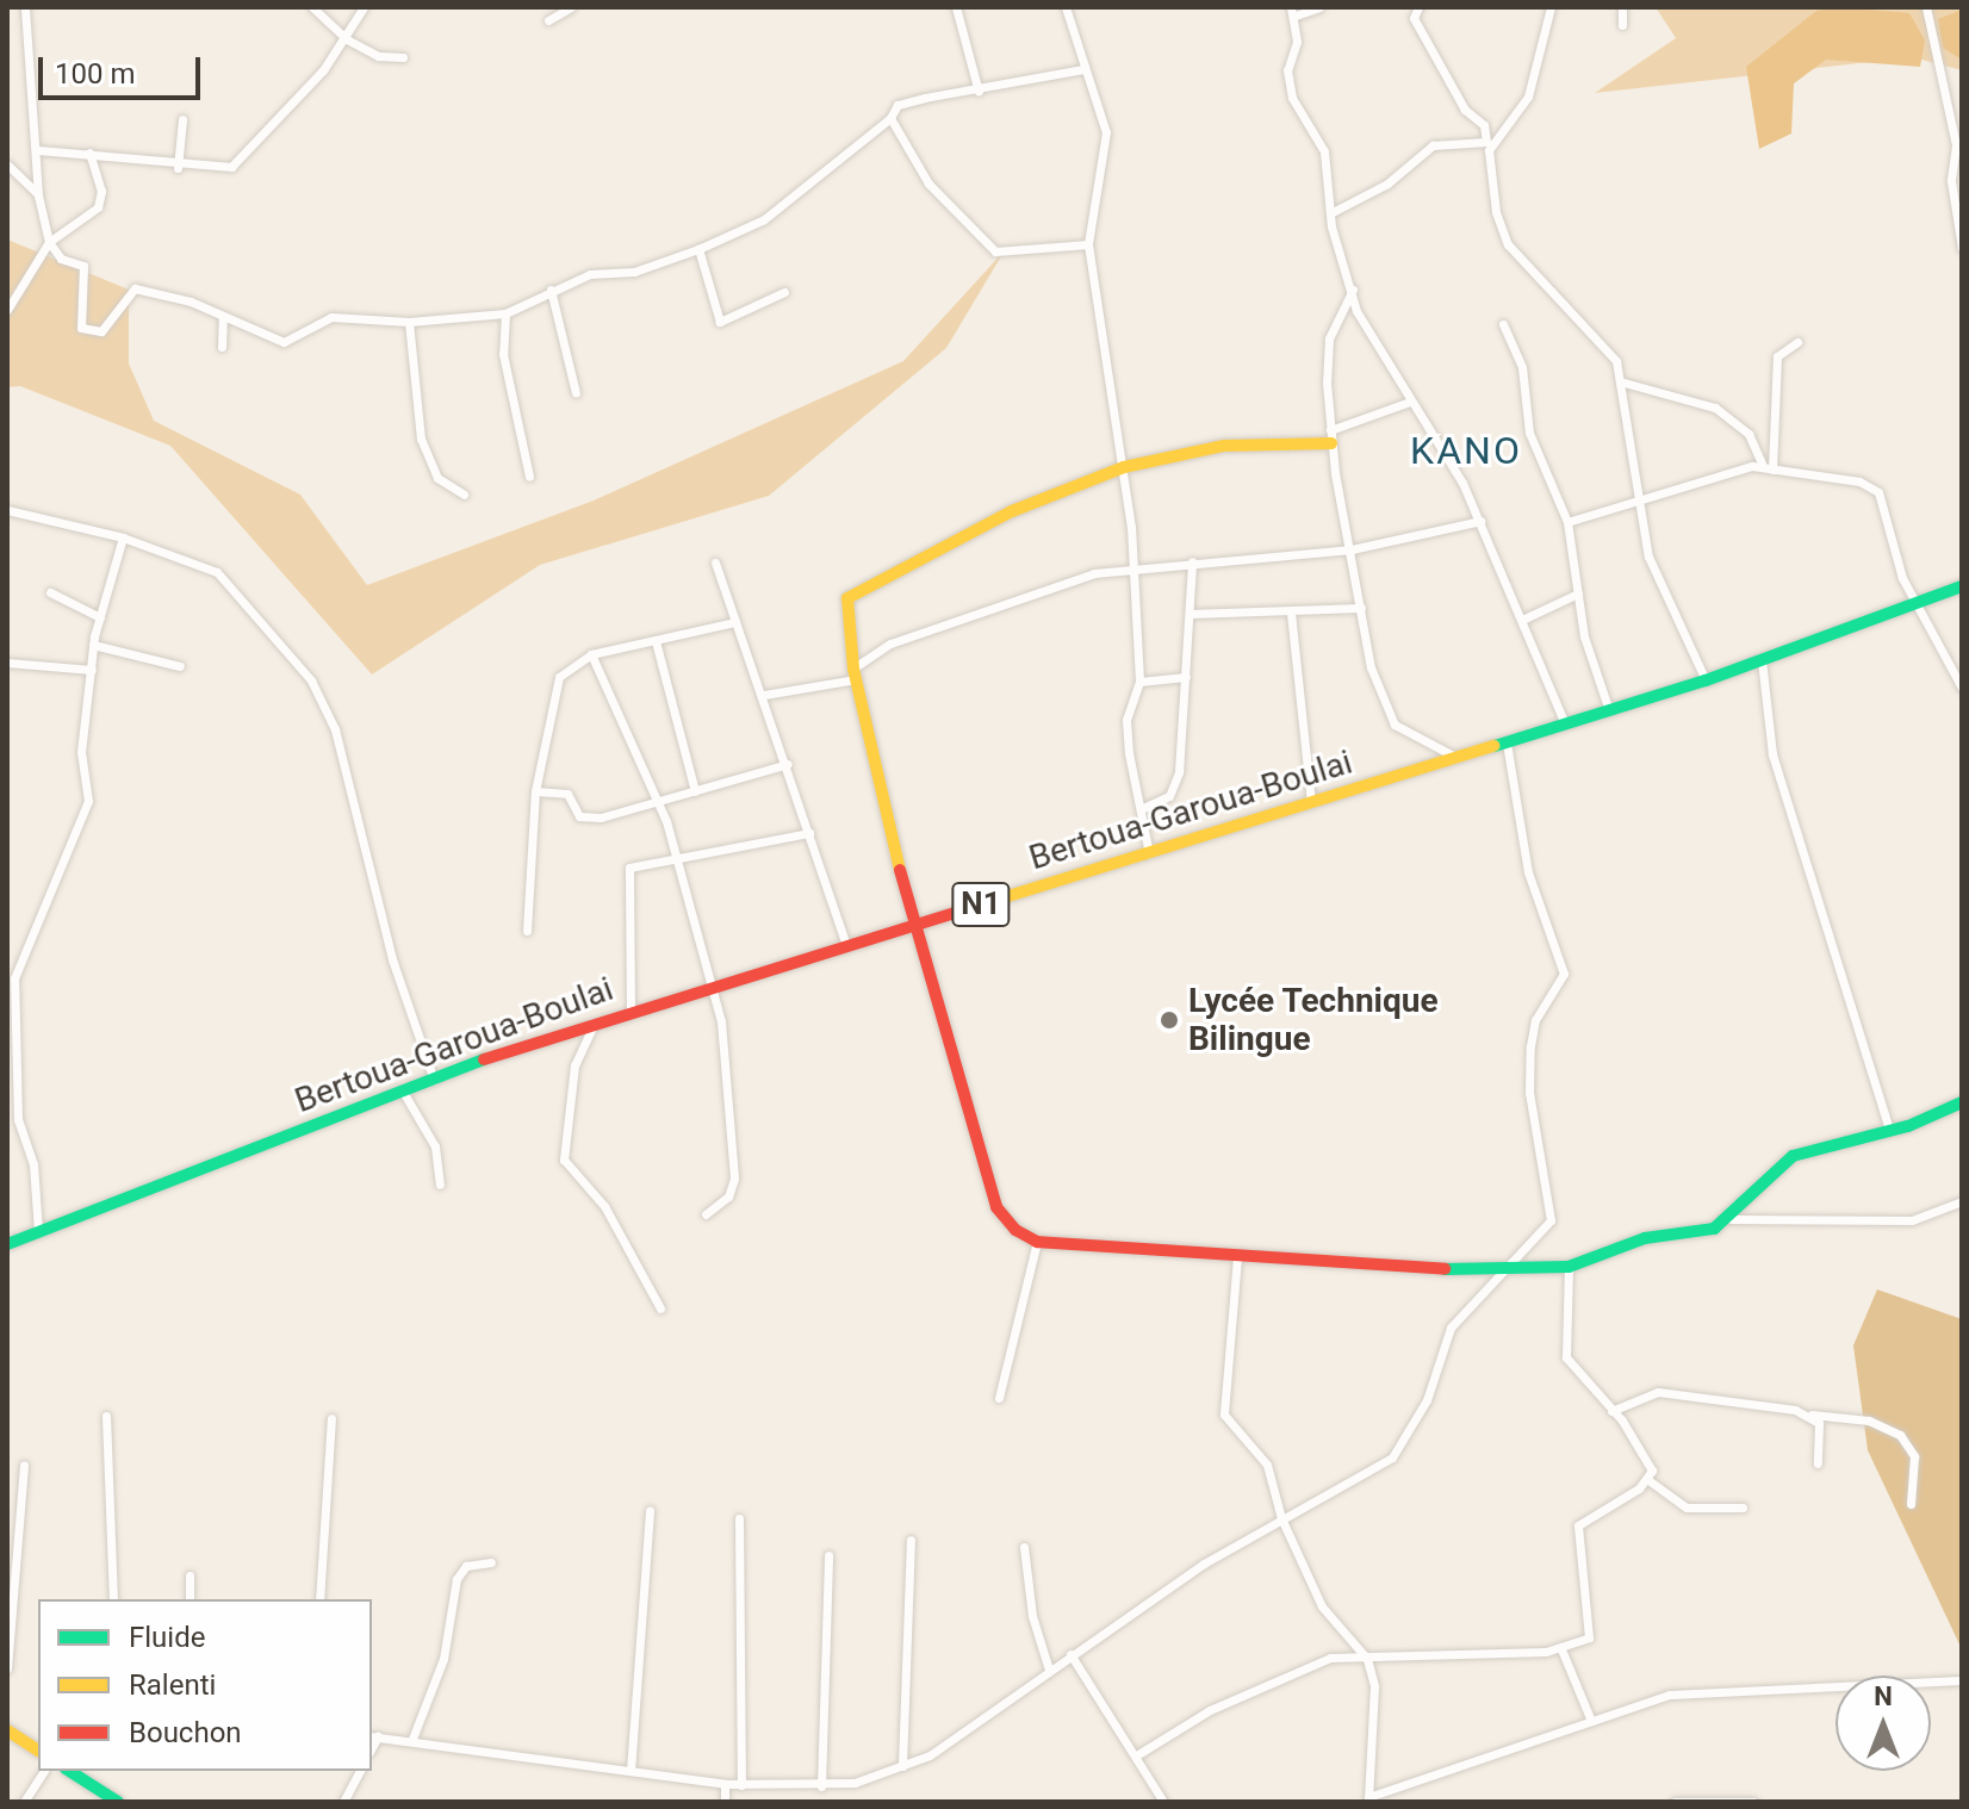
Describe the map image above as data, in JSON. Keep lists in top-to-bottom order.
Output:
{
  "streets": {
    "main road": ["Bertoua-Garoua-Boulai", "N1"]
  },
  "districts": ["KANO"],
  "places": ["Lycée Technique Bilingue"],
  "legend": ["Fluide", "Ralenti", "Bouchon"],
  "scale_bar": "100 m",
  "north": "top"
}
